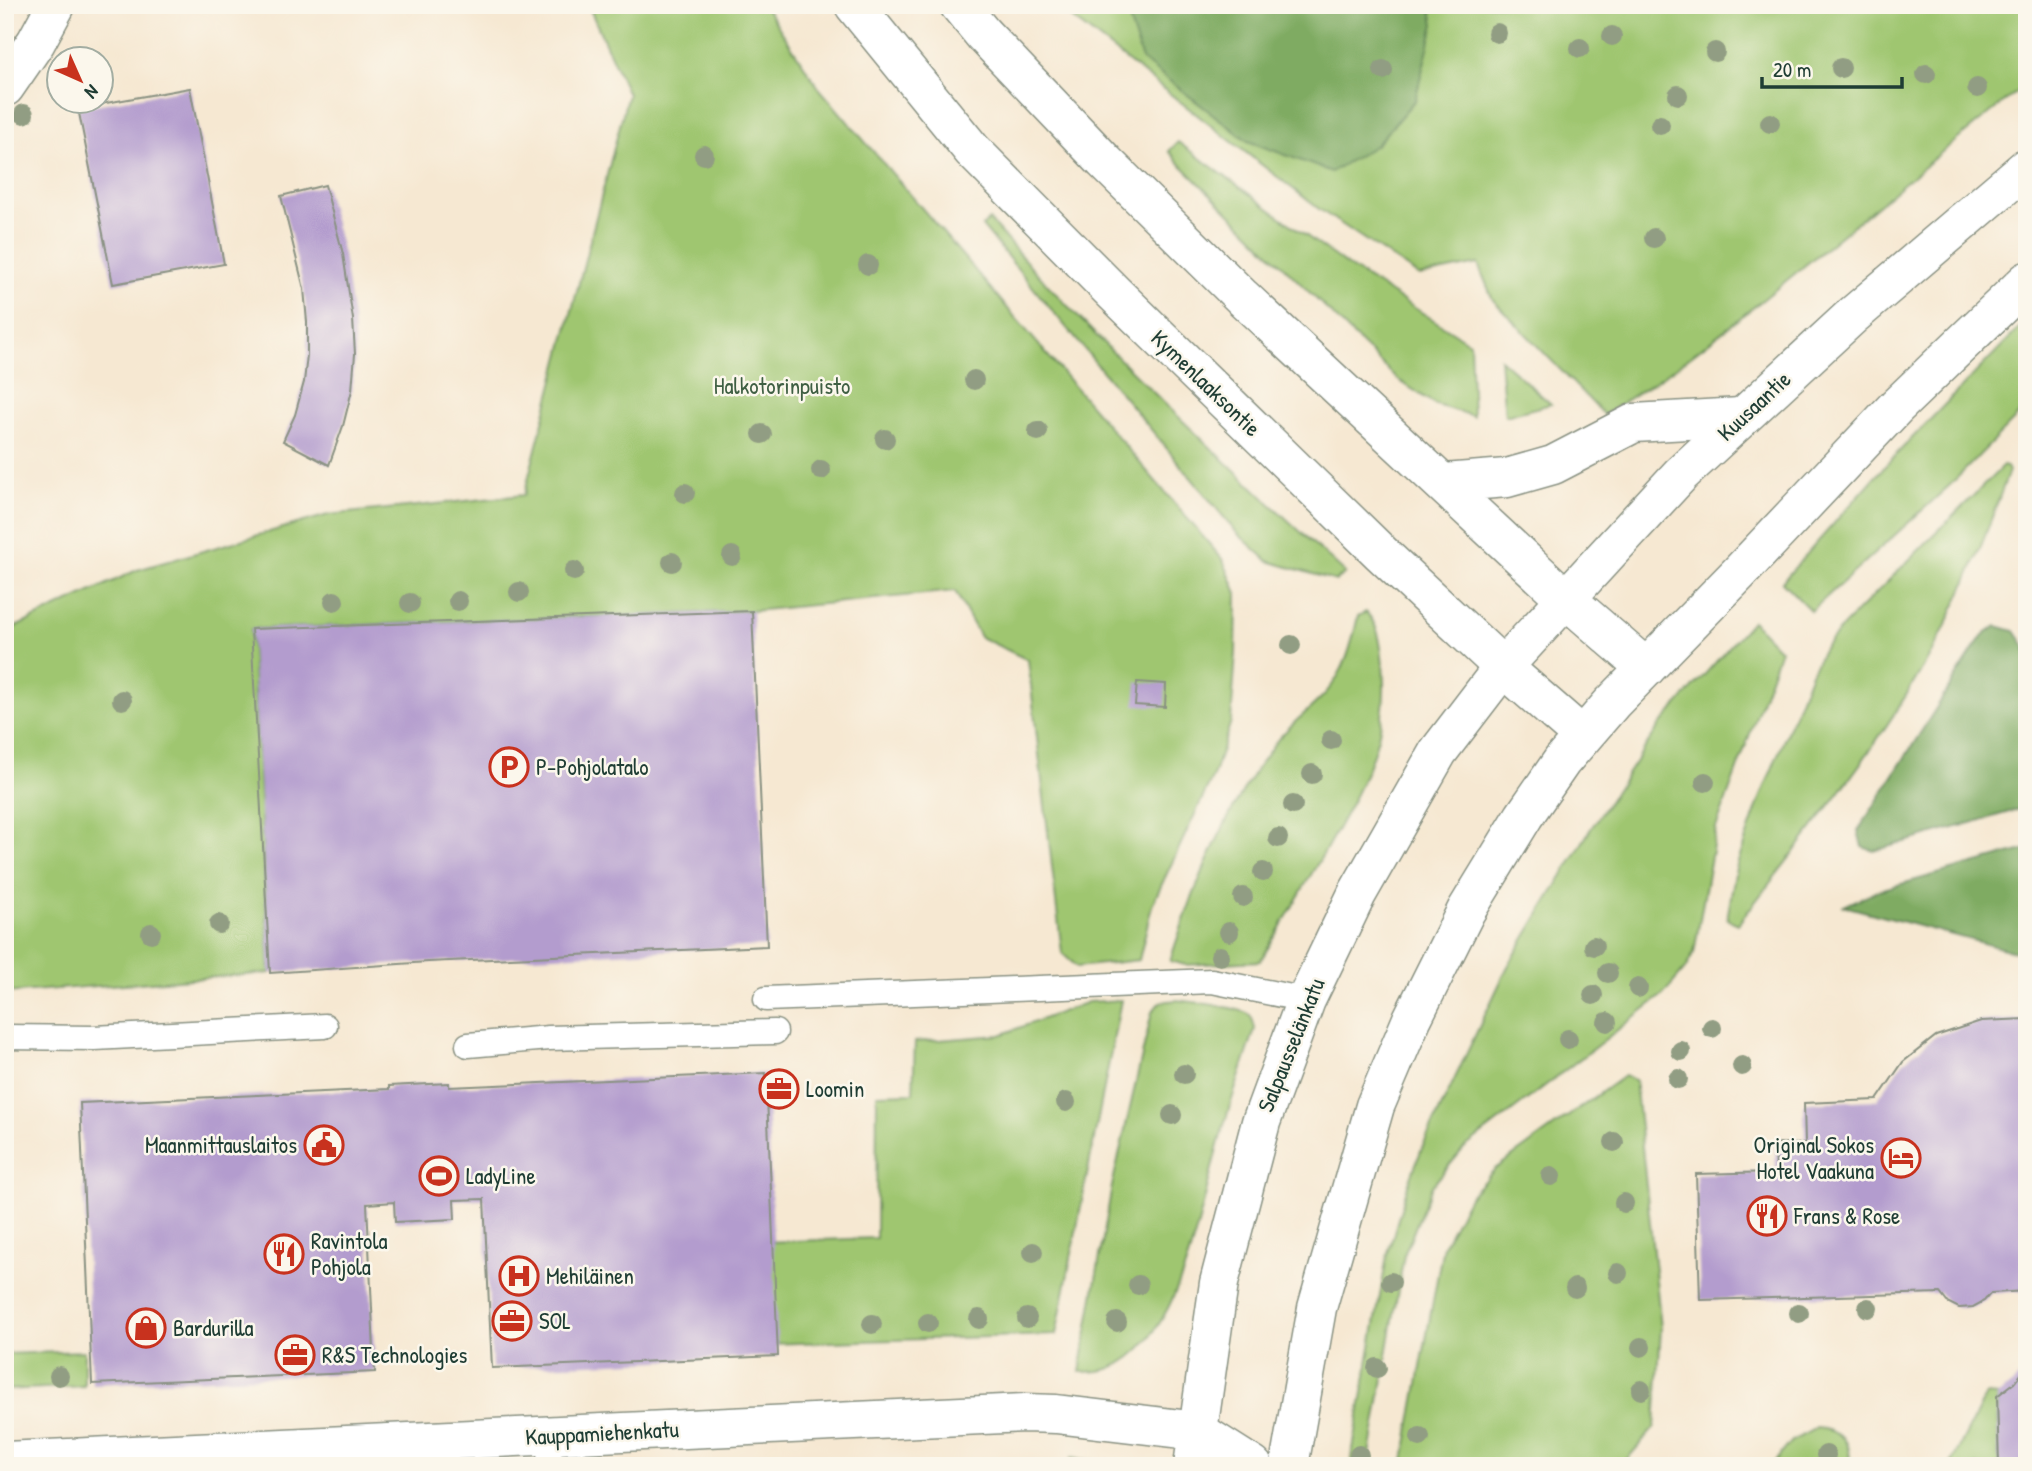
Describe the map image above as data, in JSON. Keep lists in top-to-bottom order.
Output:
{
  "streets": {
    "main road": [
      "Kymenlaaksontie",
      "Kuusaantie",
      "Salpausselänkatu",
      "Kauppamiehenkatu"
    ]
  },
  "crossings": [
    ["Kymenlaaksontie", "Kuusaantie"],
    ["Kymenlaaksontie", "Salpausselänkatu"],
    ["Kuusaantie", "Salpausselänkatu"],
    ["Salpausselänkatu", "Kauppamiehenkatu"]
  ],
  "parks": ["Halkotorinpuisto"],
  "places": {
    "parking": ["P-Pohjolatalo"],
    "office": ["Loomin", "SOL", "R&S Technologies"],
    "public building": ["Maanmittauslaitos"],
    "hotel": ["Original Sokos Hotel Vaakuna"],
    "sports": ["LadyLine"],
    "restaurant": ["Frans & Rose", "Ravintola Pohjola"],
    "hospital": ["Mehiläinen"],
    "shop": ["Bardurilla"]
  },
  "scale_bar": "20 m",
  "north": "bottom right"
}
